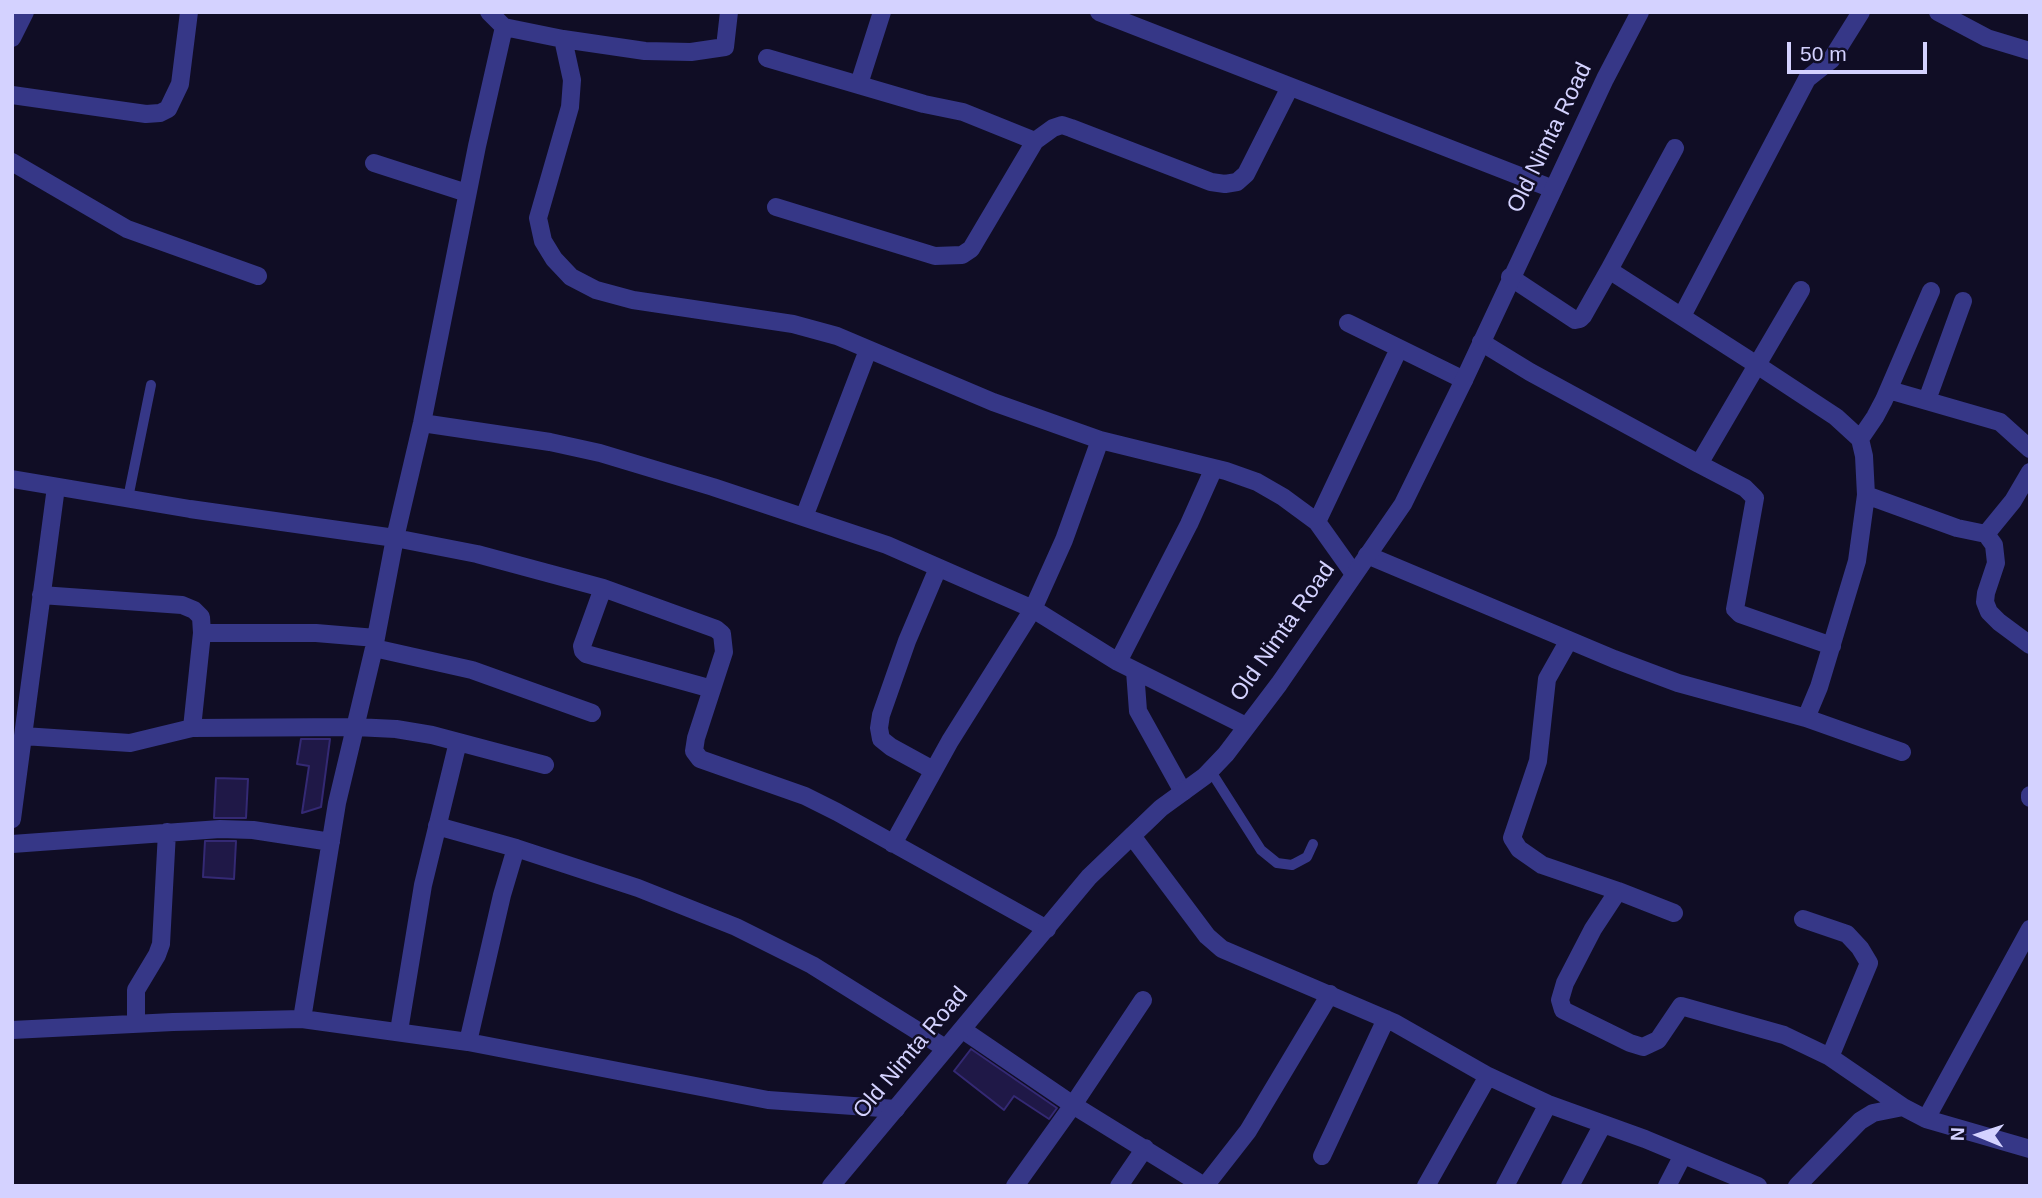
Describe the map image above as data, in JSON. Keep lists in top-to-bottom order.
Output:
{
  "streets": {
    "street": ["Old Nimta Road"]
  },
  "scale_bar": "50 m",
  "north": "left"
}
